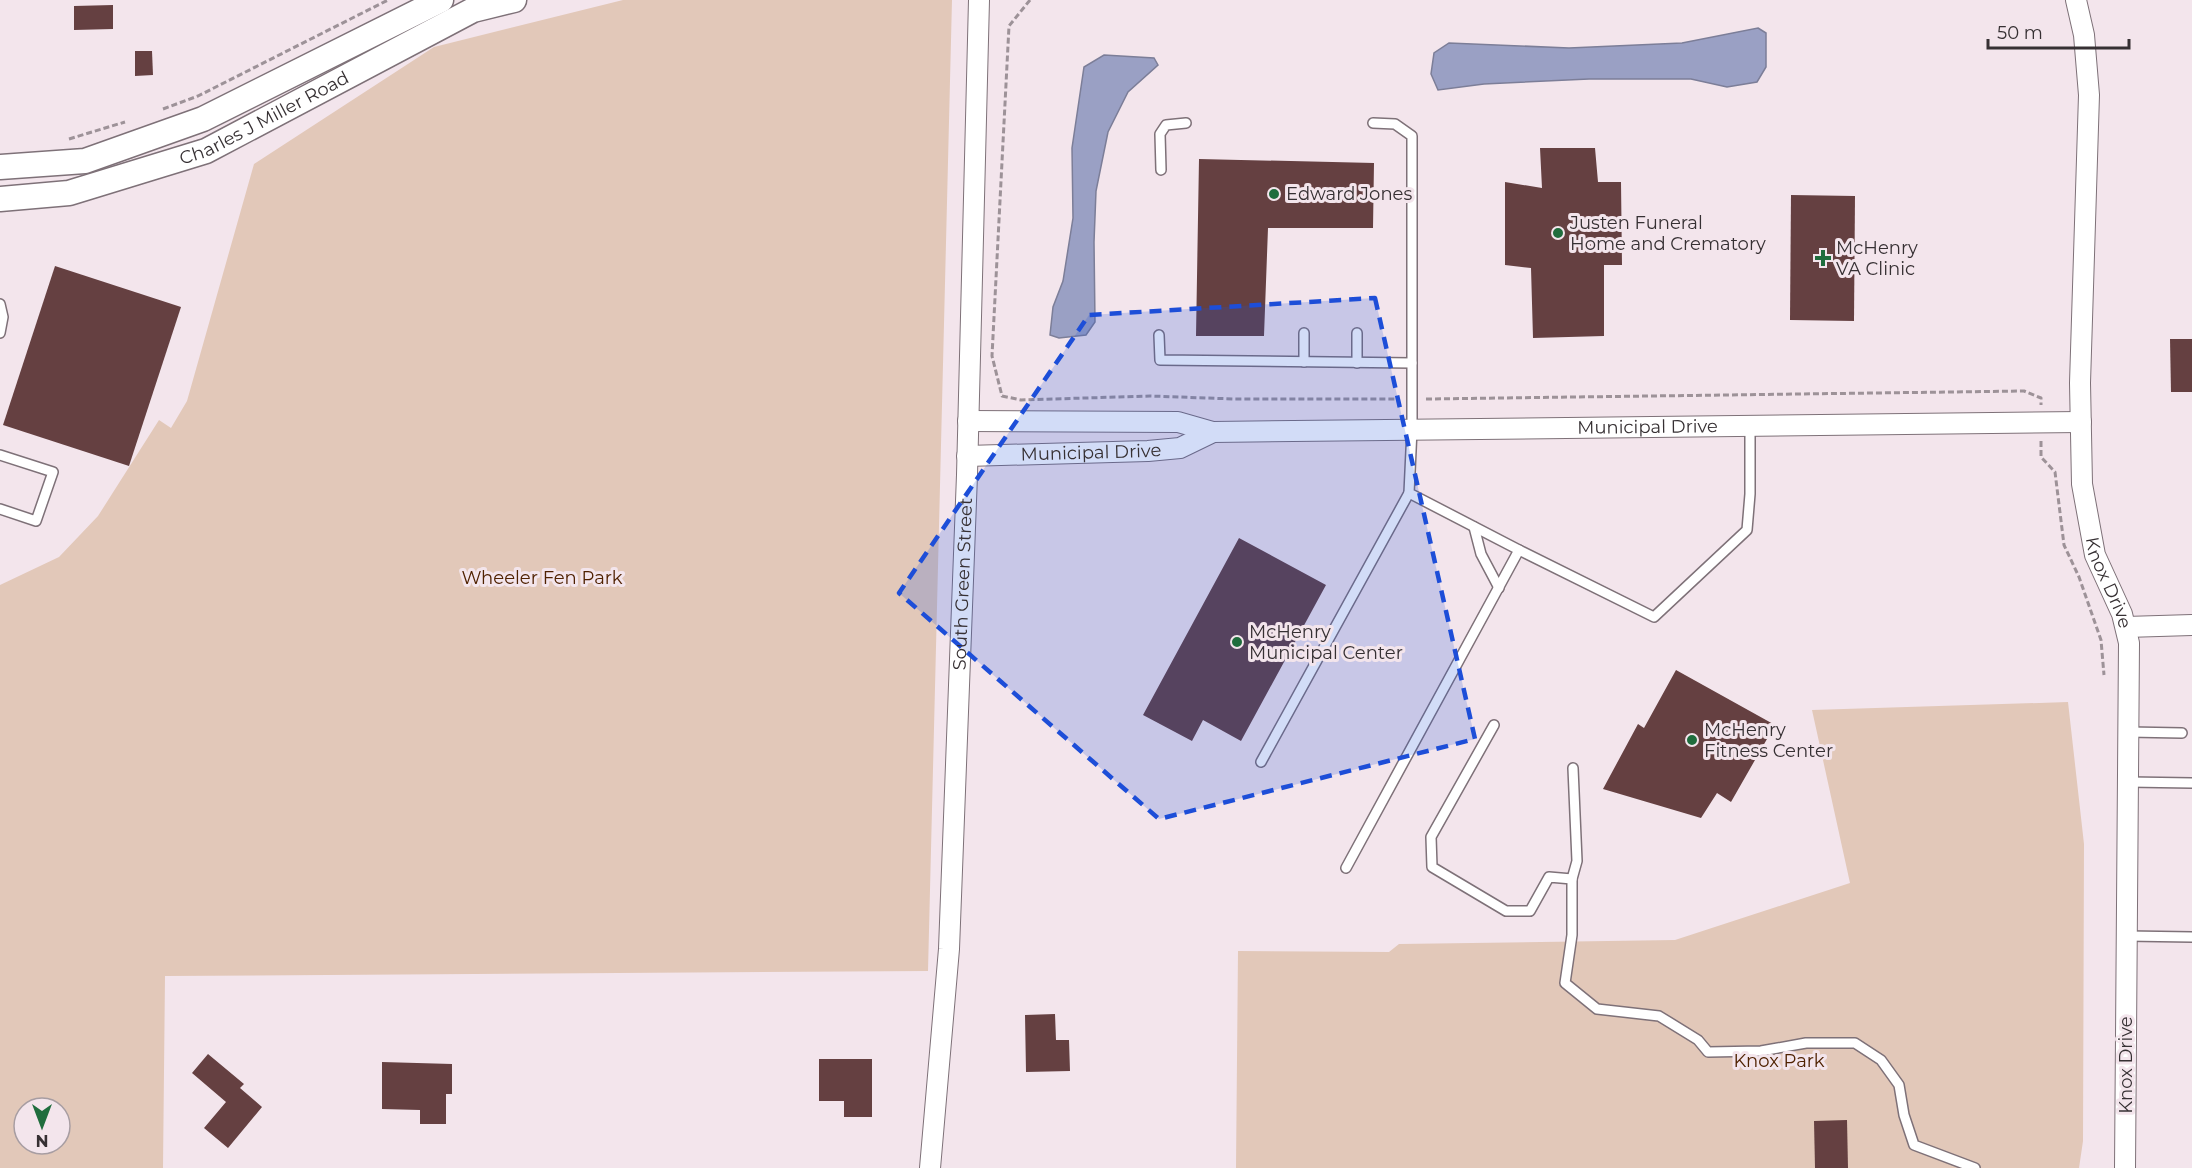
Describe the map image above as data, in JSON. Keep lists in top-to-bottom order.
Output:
{
  "streets": {
    "street": [
      "Charles J Miller Road",
      "Municipal Drive",
      "Knox Drive",
      "South Green Street"
    ]
  },
  "crossings": [
    ["Municipal Drive", "Knox Drive"],
    ["Municipal Drive", "South Green Street"]
  ],
  "parks": ["Wheeler Fen Park", "Knox Park"],
  "places": {
    "other": [
      "Edward Jones",
      "Justen Funeral Home and Crematory",
      "McHenry Municipal Center",
      "McHenry Fitness Center"
    ],
    "health": ["McHenry VA Clinic"]
  },
  "scale_bar": "50 m",
  "north": "bottom"
}
